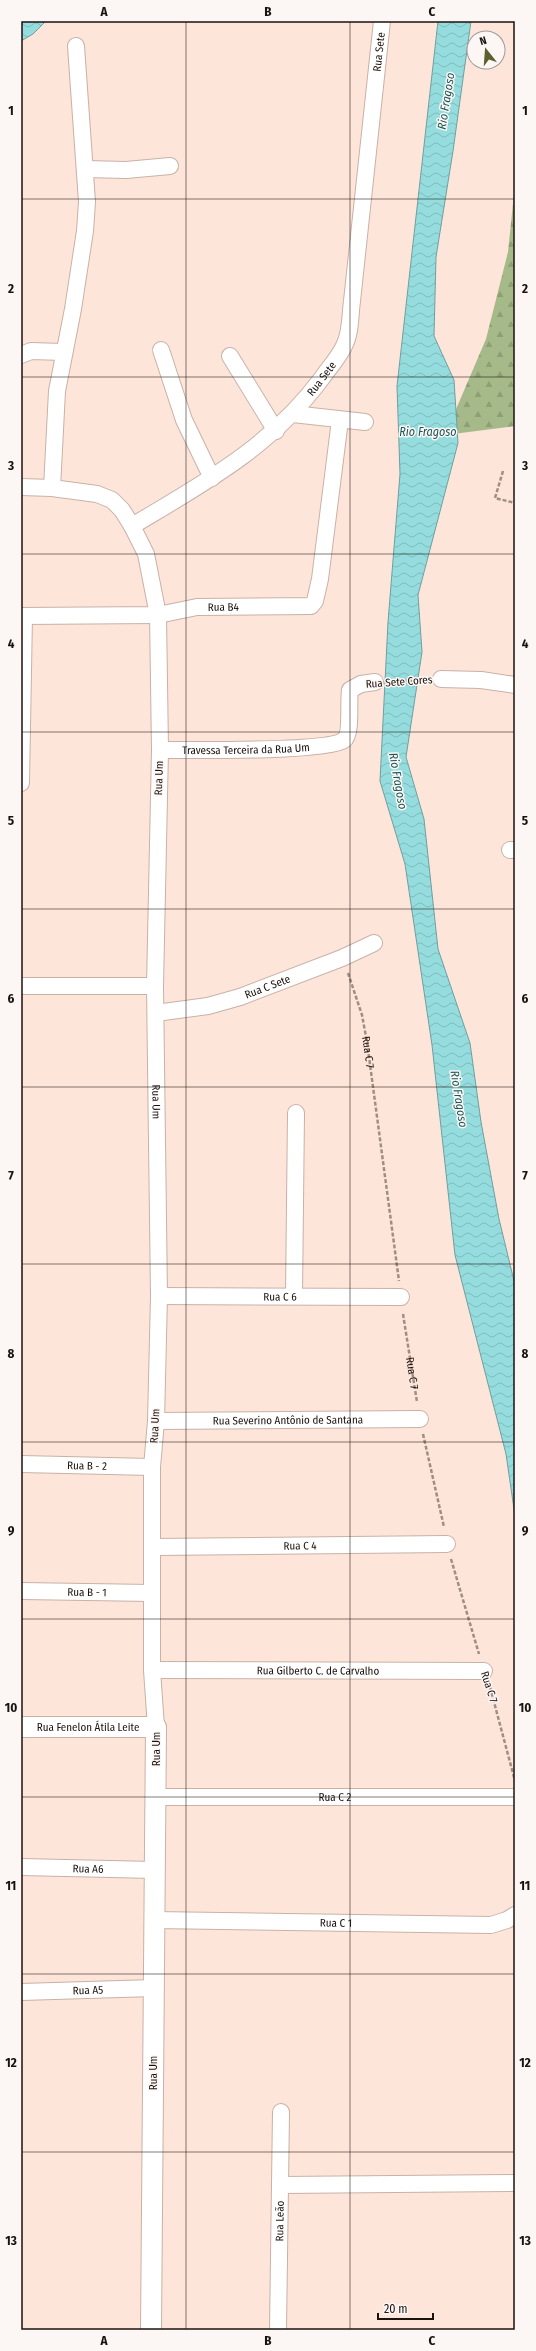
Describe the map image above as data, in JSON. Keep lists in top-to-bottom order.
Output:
{
  "streets": {
    "street": [
      "Rua Sete",
      "Rua B4",
      "Rua Sete Cores",
      "Travessa Terceira da Rua Um",
      "Rua Um",
      "Rua C Sete",
      "Rua C 6",
      "Rua Severino Antônio de Santana",
      "Rua B - 2",
      "Rua C 4",
      "Rua B - 1",
      "Rua Gilberto C. de Carvalho",
      "Rua Fenelon Átila Leite",
      "Rua C 2",
      "Rua A6",
      "Rua C 1",
      "Rua A5",
      "Rua Leão"
    ],
    "path": ["Rua C 7"]
  },
  "crossings": [
    ["Rua Sete", "Rua Um"],
    ["Rua B4", "Rua Um"],
    ["Rua Sete Cores", "Travessa Terceira da Rua Um"],
    ["Travessa Terceira da Rua Um", "Rua Um"],
    ["Rua Um", "Rua C Sete"],
    ["Rua Um", "Rua C 6"],
    ["Rua Um", "Rua Severino Antônio de Santana"],
    ["Rua Um", "Rua B - 2"],
    ["Rua Um", "Rua C 4"],
    ["Rua Um", "Rua B - 1"],
    ["Rua Um", "Rua Gilberto C. de Carvalho"],
    ["Rua Um", "Rua Fenelon Átila Leite"],
    ["Rua Um", "Rua C 2"],
    ["Rua Um", "Rua A6"],
    ["Rua Um", "Rua C 1"],
    ["Rua Um", "Rua A5"],
    ["Rua C Sete", "Rua C 7"],
    ["Rua C 7", "Rua C 6"],
    ["Rua C 7", "Rua Severino Antônio de Santana"],
    ["Rua C 7", "Rua C 4"],
    ["Rua C 7", "Rua Gilberto C. de Carvalho"]
  ],
  "water": ["Rio Fragoso"],
  "scale_bar": "20 m",
  "north": "top",
  "grid": {
    "columns": ["A", "B", "C"],
    "rows": [
      "1",
      "2",
      "3",
      "4",
      "5",
      "6",
      "7",
      "8",
      "9",
      "10",
      "11",
      "12",
      "13"
    ]
  }
}
